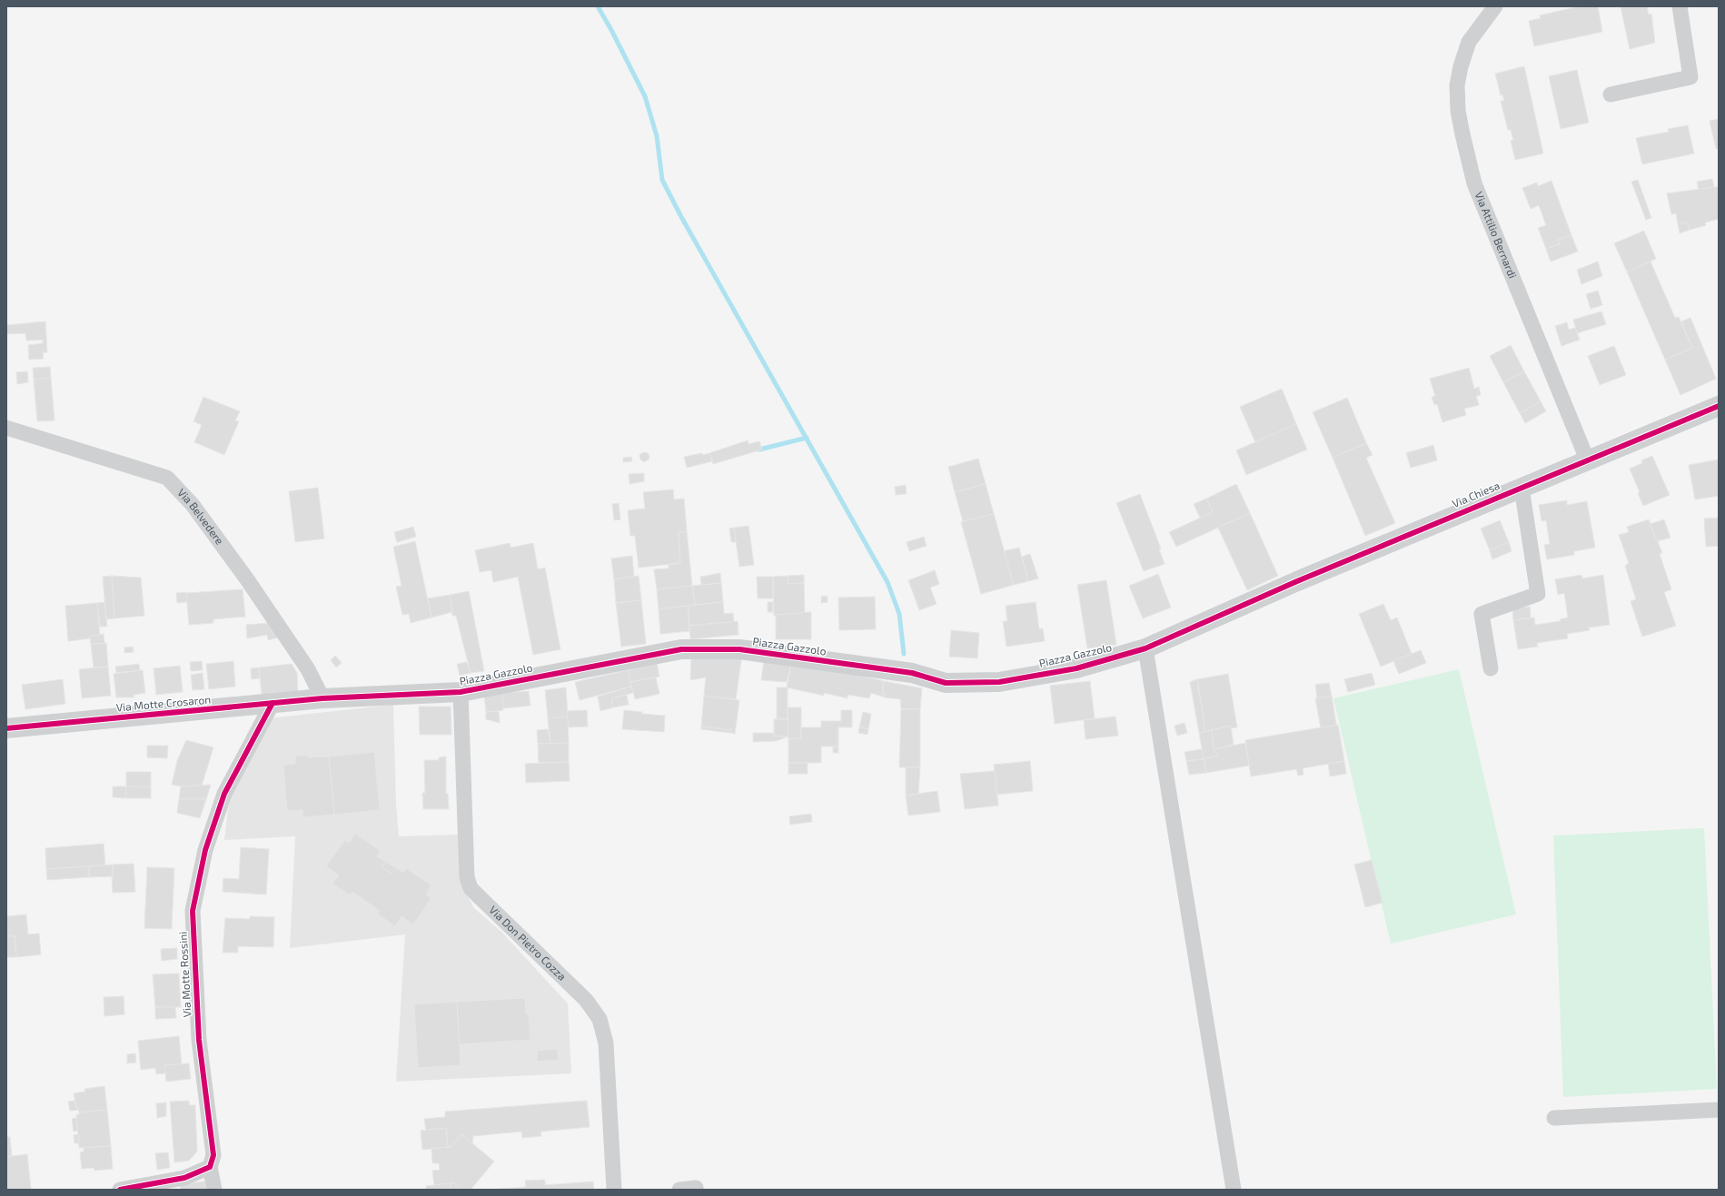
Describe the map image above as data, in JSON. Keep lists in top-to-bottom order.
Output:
{
  "streets": {
    "street": [
      "Via Attilio Bernardi",
      "Via Chiesa",
      "Via Belvedere",
      "Piazza Gazzolo",
      "Via Motte Crosaron",
      "Via Don Pietro Cozza",
      "Via Motte Rossini"
    ]
  },
  "crossings": [
    ["Via Attilio Bernardi", "Via Chiesa"],
    ["Via Chiesa", "Piazza Gazzolo"],
    ["Via Belvedere", "Piazza Gazzolo"],
    ["Via Belvedere", "Via Motte Crosaron"],
    ["Piazza Gazzolo", "Via Motte Crosaron"],
    ["Piazza Gazzolo", "Via Don Pietro Cozza"],
    ["Via Motte Crosaron", "Via Motte Rossini"]
  ]
}
